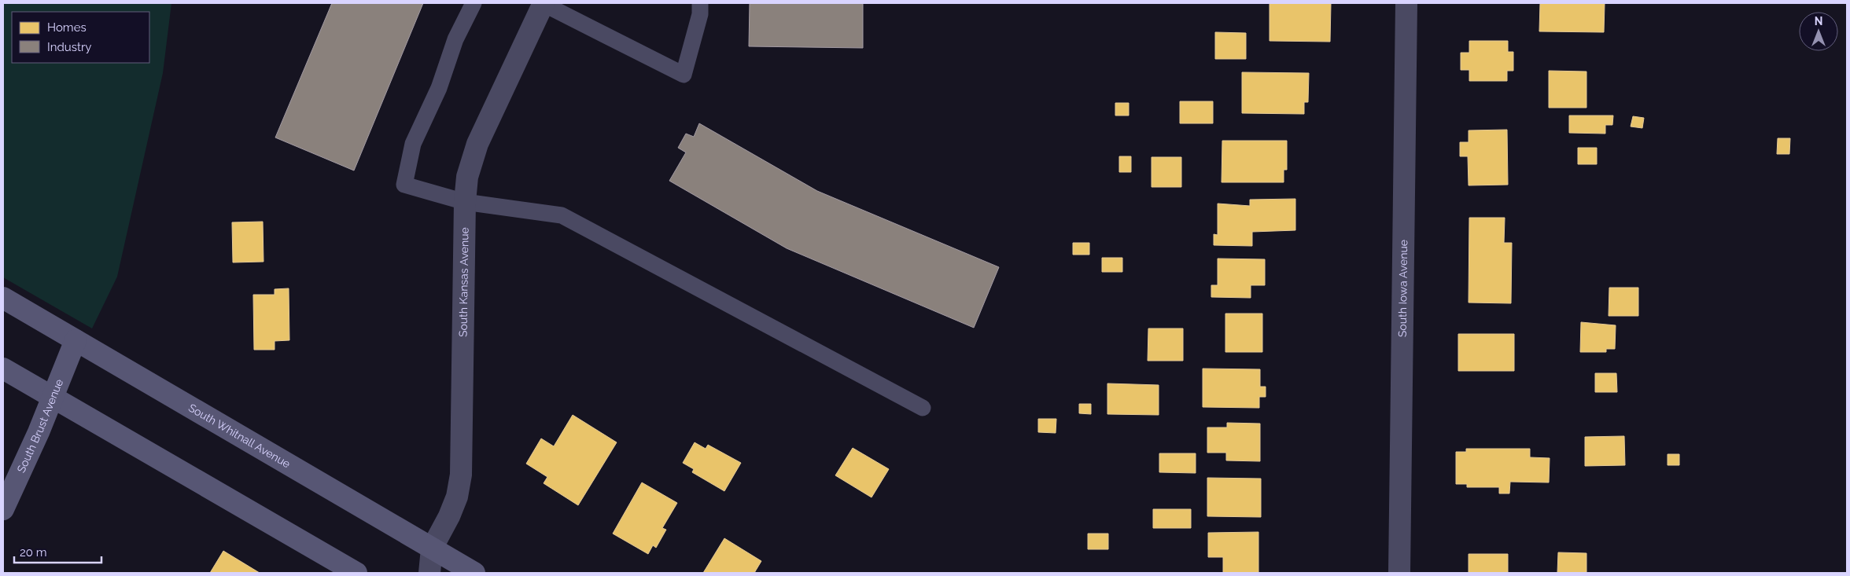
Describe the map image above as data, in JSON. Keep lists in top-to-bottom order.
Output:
{
  "streets": {
    "street": [
      "South Kansas Avenue",
      "South Iowa Avenue",
      "South Brust Avenue",
      "South Whitnall Avenue"
    ]
  },
  "crossings": [
    ["South Kansas Avenue", "South Whitnall Avenue"],
    ["South Brust Avenue", "South Whitnall Avenue"]
  ],
  "legend": ["Homes", "Industry"],
  "scale_bar": "20 m",
  "north": "top"
}
